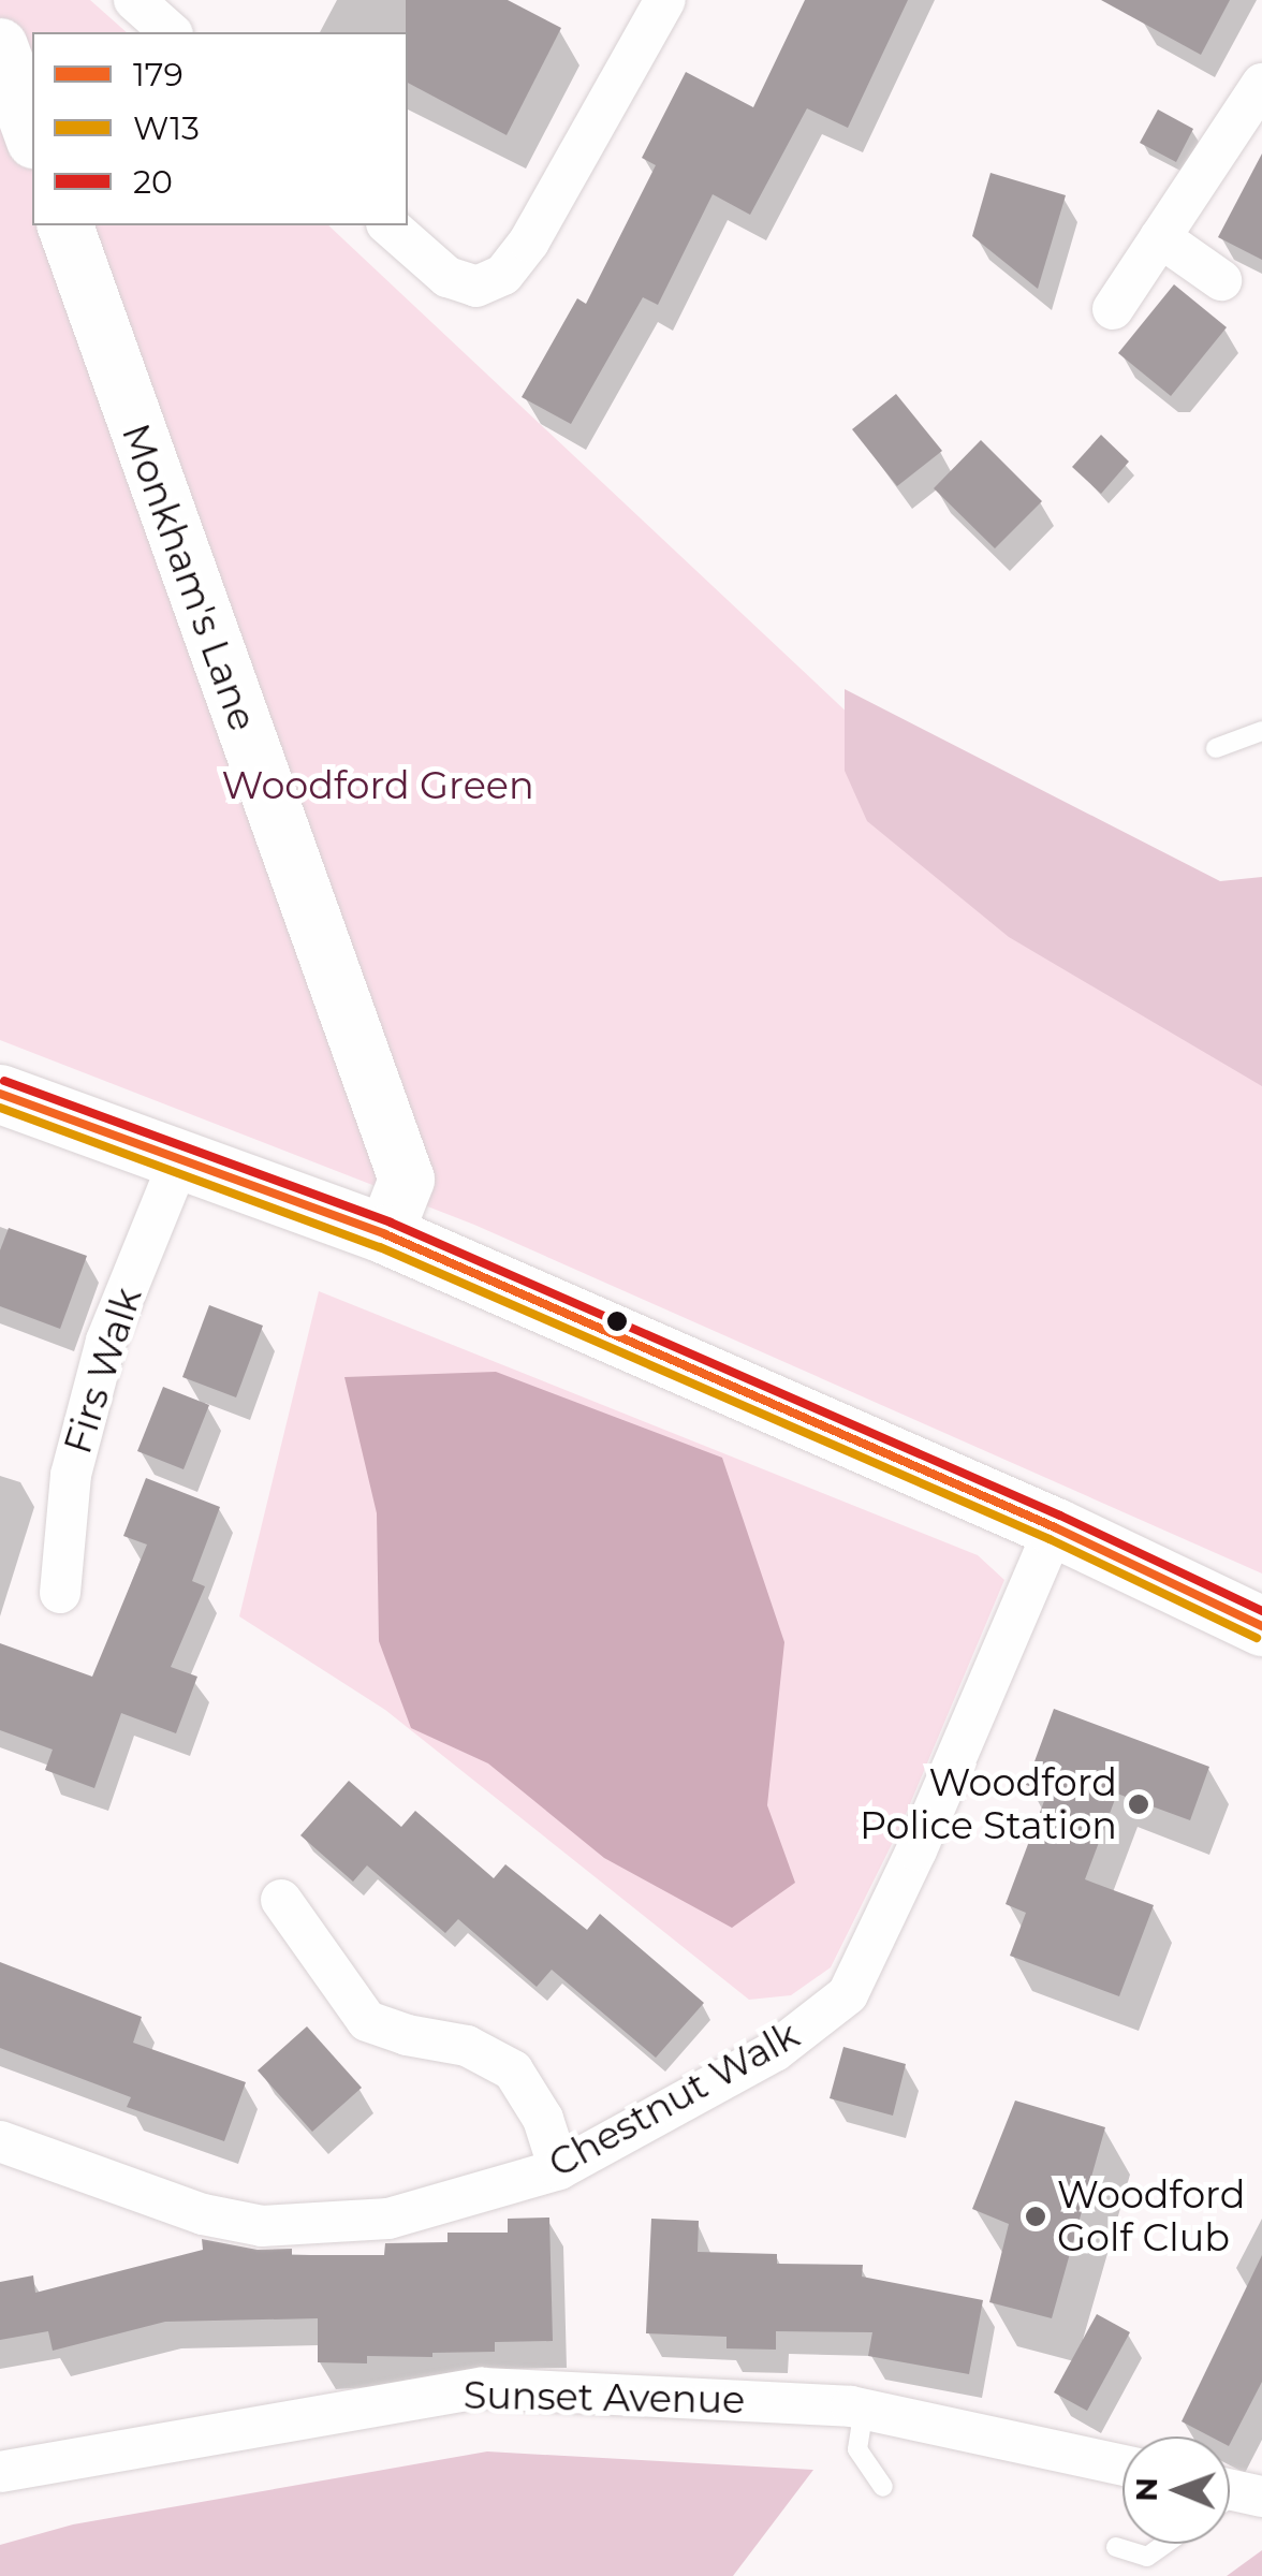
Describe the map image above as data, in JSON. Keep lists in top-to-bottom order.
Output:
{
  "streets": {
    "street": [
      "Monkham's Lane",
      "Firs Walk",
      "Chestnut Walk",
      "Sunset Avenue"
    ]
  },
  "parks": ["Woodford Green"],
  "places": ["Woodford Police Station", "Woodford Golf Club"],
  "lines": ["transit line 20", "transit line 179", "transit line W13"],
  "legend": ["179", "W13", "20"],
  "north": "left"
}
